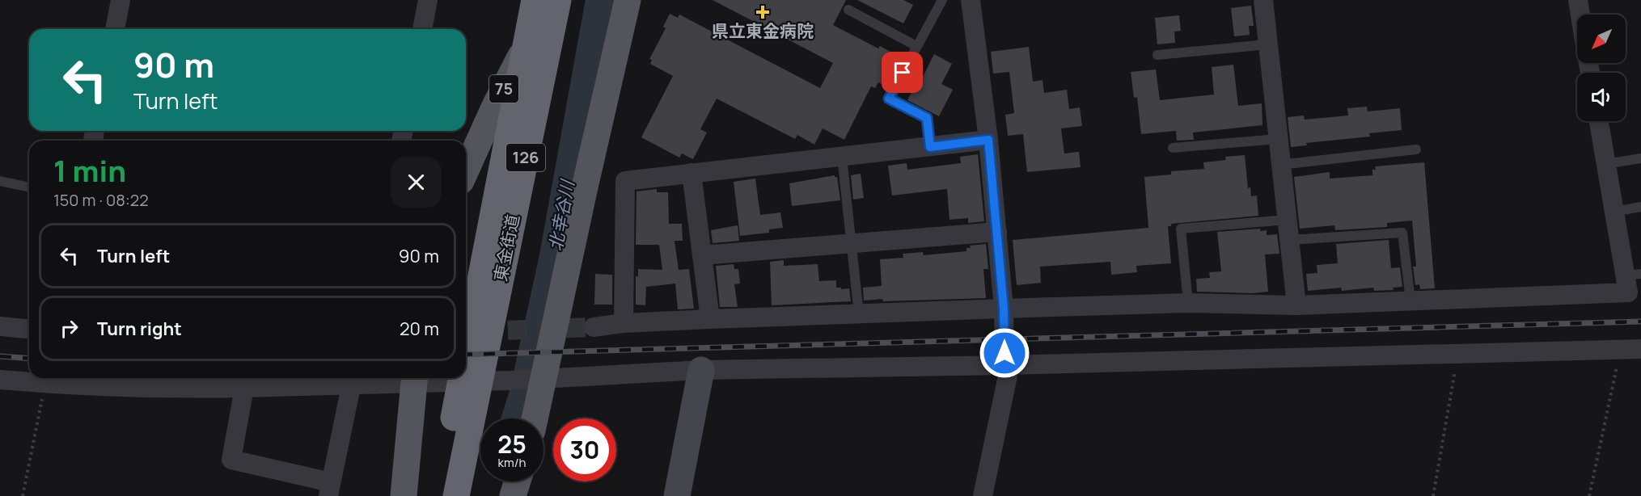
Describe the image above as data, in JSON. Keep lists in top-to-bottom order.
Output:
{
  "streets": {
    "highway": ["126", "東金街道"],
    "main road": ["75"]
  },
  "water": ["北幸谷川"],
  "places": {
    "health": ["県立東金病院"]
  },
  "north": "bottom left",
  "page": {
    "turn": ["90 m", "Turn left"],
    "heading": ["1 min", "150 m · 08:22"],
    "list": [
      {
        "name": "Turn left",
        "value": "90 m"
      },
      {
        "name": "Turn right",
        "value": "20 m"
      }
    ],
    "speed": "25 km/h",
    "limit": "30"
  }
}
